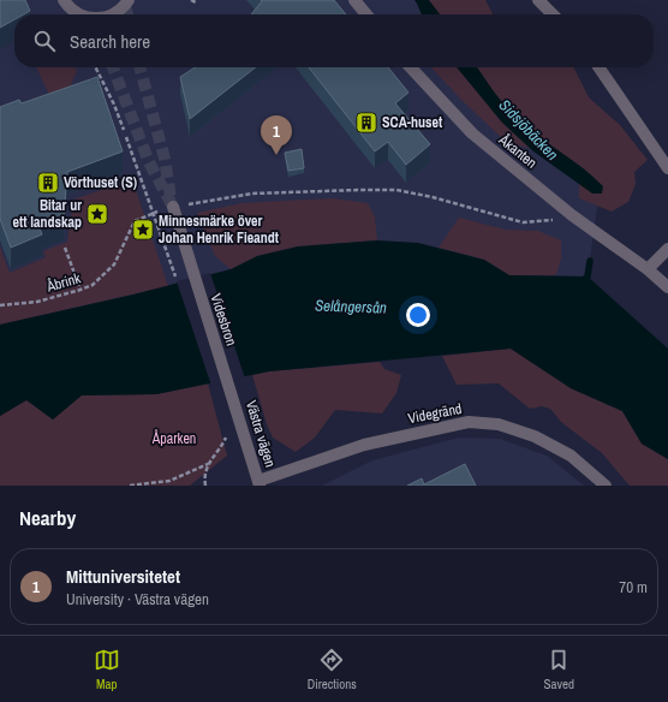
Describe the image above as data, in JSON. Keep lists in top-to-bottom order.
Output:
{
  "streets": {
    "street": [
      "Åkanten",
      "Videsbron",
      "Videgränd",
      "Västra vägen"
    ],
    "path": ["Åbrink"]
  },
  "crossings": [
    ["Åkanten", "Åbrink"],
    ["Åbrink", "Videsbron"],
    ["Videsbron", "Västra vägen"],
    ["Videgränd", "Västra vägen"]
  ],
  "water": ["Sidsjöbäcken", "Selångersån"],
  "parks": ["Åparken"],
  "places": {
    "building": ["SCA-huset", "Vörthuset (S)"],
    "place": ["Bitar ur ett landskap", "Minnesmärke över Johan Henrik Fieandt"]
  },
  "page": {
    "search": "Search here",
    "pins": "1",
    "heading": "Nearby",
    "list": [
      {
        "mark": "1",
        "name": "Mittuniversitetet",
        "note": "University · Västra vägen",
        "value": "70 m"
      }
    ],
    "nav": ["Map", "Directions", "Saved"]
  }
}
